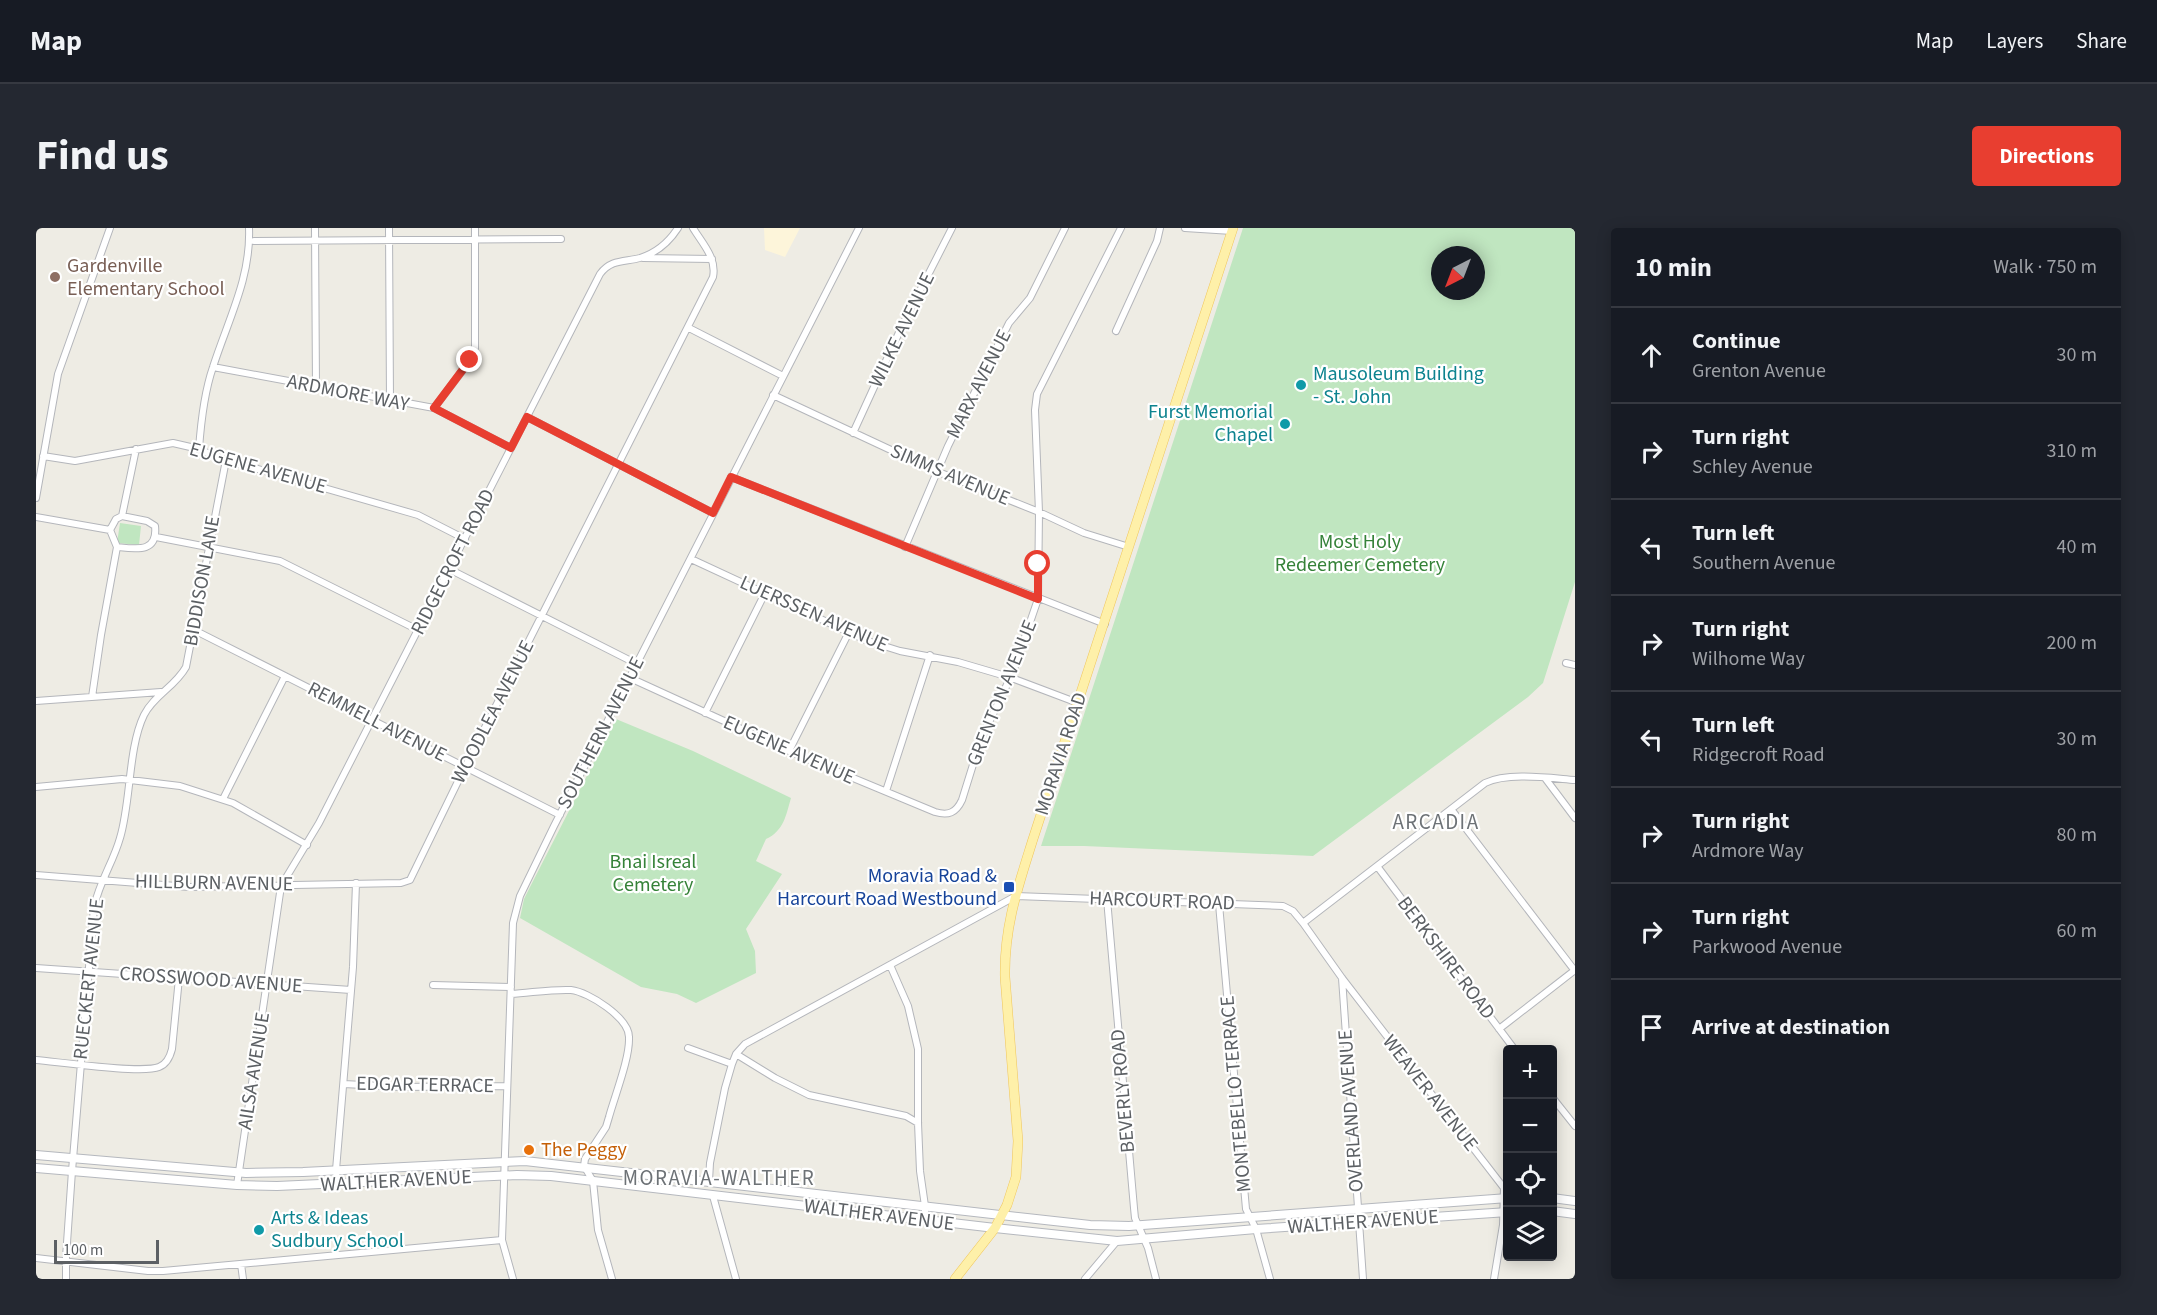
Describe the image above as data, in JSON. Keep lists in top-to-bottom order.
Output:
{
  "streets": {
    "main road": ["MORAVIA ROAD", "WALTHER AVENUE"],
    "street": [
      "WILKE AVENUE",
      "MARX AVENUE",
      "ARDMORE WAY",
      "EUGENE AVENUE",
      "SIMMS AVENUE",
      "RIDGECROFT ROAD",
      "BIDDISON LANE",
      "LUERSSEN AVENUE",
      "GRENTON AVENUE",
      "WOODLEA AVENUE",
      "REMMELL AVENUE",
      "SOUTHERN AVENUE",
      "HILLBURN AVENUE",
      "HARCOURT ROAD",
      "BERKSHIRE ROAD",
      "RUECKERT AVENUE",
      "CROSSWOOD AVENUE",
      "AILSA AVENUE",
      "EDGAR TERRACE",
      "BEVERLY ROAD",
      "WEAVER AVENUE",
      "MONTEBELLO TERRACE",
      "OVERLAND AVENUE"
    ]
  },
  "crossings": [
    ["WILKE AVENUE", "SIMMS AVENUE"],
    ["MARX AVENUE", "SIMMS AVENUE"],
    ["ARDMORE WAY", "RIDGECROFT ROAD"],
    ["EUGENE AVENUE", "RIDGECROFT ROAD"],
    ["EUGENE AVENUE", "BIDDISON LANE"],
    ["EUGENE AVENUE", "GRENTON AVENUE"],
    ["EUGENE AVENUE", "SOUTHERN AVENUE"],
    ["SIMMS AVENUE", "GRENTON AVENUE"],
    ["SIMMS AVENUE", "SOUTHERN AVENUE"],
    ["SIMMS AVENUE", "MORAVIA ROAD"],
    ["RIDGECROFT ROAD", "WOODLEA AVENUE"],
    ["RIDGECROFT ROAD", "REMMELL AVENUE"],
    ["RIDGECROFT ROAD", "HILLBURN AVENUE"],
    ["RIDGECROFT ROAD", "AILSA AVENUE"],
    ["BIDDISON LANE", "REMMELL AVENUE"],
    ["BIDDISON LANE", "RUECKERT AVENUE"],
    ["LUERSSEN AVENUE", "GRENTON AVENUE"],
    ["LUERSSEN AVENUE", "SOUTHERN AVENUE"],
    ["LUERSSEN AVENUE", "MORAVIA ROAD"],
    ["WOODLEA AVENUE", "REMMELL AVENUE"],
    ["WOODLEA AVENUE", "HILLBURN AVENUE"],
    ["REMMELL AVENUE", "SOUTHERN AVENUE"],
    ["SOUTHERN AVENUE", "EDGAR TERRACE"],
    ["SOUTHERN AVENUE", "WALTHER AVENUE"],
    ["MORAVIA ROAD", "HARCOURT ROAD"],
    ["MORAVIA ROAD", "WALTHER AVENUE"],
    ["HILLBURN AVENUE", "RUECKERT AVENUE"],
    ["HILLBURN AVENUE", "AILSA AVENUE"],
    ["HARCOURT ROAD", "BEVERLY ROAD"],
    ["HARCOURT ROAD", "WEAVER AVENUE"],
    ["HARCOURT ROAD", "MONTEBELLO TERRACE"],
    ["RUECKERT AVENUE", "CROSSWOOD AVENUE"],
    ["RUECKERT AVENUE", "WALTHER AVENUE"],
    ["CROSSWOOD AVENUE", "AILSA AVENUE"],
    ["AILSA AVENUE", "WALTHER AVENUE"],
    ["BEVERLY ROAD", "WALTHER AVENUE"],
    ["WEAVER AVENUE", "OVERLAND AVENUE"],
    ["MONTEBELLO TERRACE", "WALTHER AVENUE"],
    ["OVERLAND AVENUE", "WALTHER AVENUE"]
  ],
  "districts": ["ARCADIA", "MORAVIA-WALTHER"],
  "parks": ["Most Holy Redeemer Cemetery", "Bnai Isreal Cemetery"],
  "places": {
    "other": [
      "Gardenville Elementary School",
      "Mausoleum Building - St. John",
      "Furst Memorial Chapel",
      "The Peggy",
      "Arts & Ideas Sudbury School"
    ],
    "transit": ["Moravia Road & Harcourt Road Westbound"]
  },
  "scale_bar": "100 m",
  "north": "bottom left",
  "page": {
    "header": "Map",
    "nav": ["Map", "Layers", "Share"],
    "title": "Find us",
    "buttons": "Directions",
    "heading": ["10 min", "Walk · 750 m"],
    "list": [
      ["Continue", "Grenton Avenue", "30 m"],
      ["Turn right", "Schley Avenue", "310 m"],
      ["Turn left", "Southern Avenue", "40 m"],
      ["Turn right", "Wilhome Way", "200 m"],
      ["Turn left", "Ridgecroft Road", "30 m"],
      ["Turn right", "Ardmore Way", "80 m"],
      ["Turn right", "Parkwood Avenue", "60 m"],
      "Arrive at destination"
    ],
    "map_buttons": ["+", "−"],
    "scale": "100 m"
  }
}
